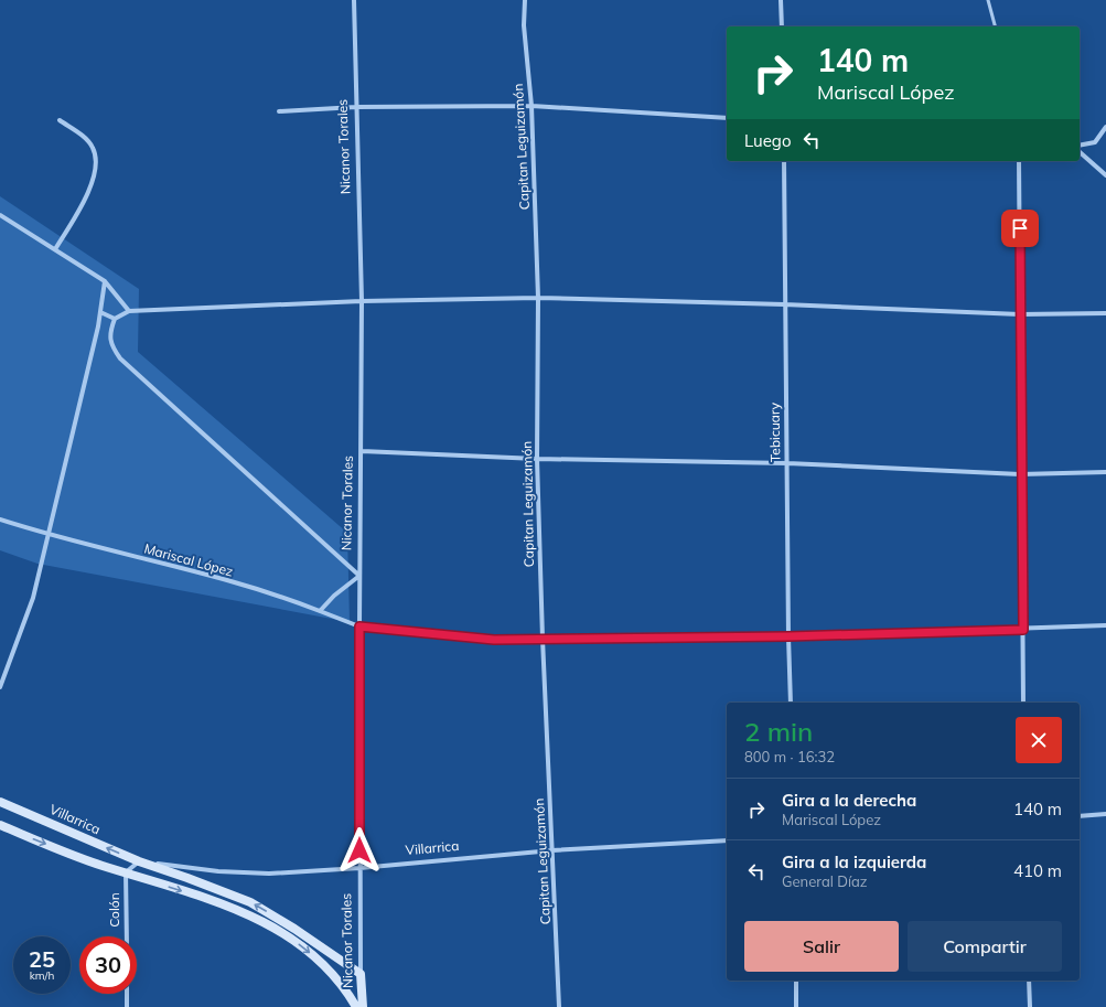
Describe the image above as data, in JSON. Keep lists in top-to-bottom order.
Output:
{
  "streets": {
    "street": [
      "Nicanor Torales",
      "Capitan Leguizamón",
      "Tebicuary",
      "Mariscal López",
      "Villarrica",
      "Colón"
    ]
  },
  "crossings": [
    ["Nicanor Torales", "Mariscal López"],
    ["Nicanor Torales", "Villarrica"],
    ["Capitan Leguizamón", "Mariscal López"],
    ["Capitan Leguizamón", "Villarrica"],
    ["Tebicuary", "Mariscal López"]
  ],
  "page": {
    "turn": ["140 m", "Mariscal López"],
    "then": "Luego",
    "heading": ["2 min", "800 m · 16:32"],
    "list": [
      {
        "name": "Gira a la derecha",
        "note": "Mariscal López",
        "value": "140 m"
      },
      {
        "name": "Gira a la izquierda",
        "note": "General Díaz",
        "value": "410 m"
      }
    ],
    "buttons": ["Salir", "Compartir"],
    "speed": "25 km/h",
    "limit": "30"
  }
}
